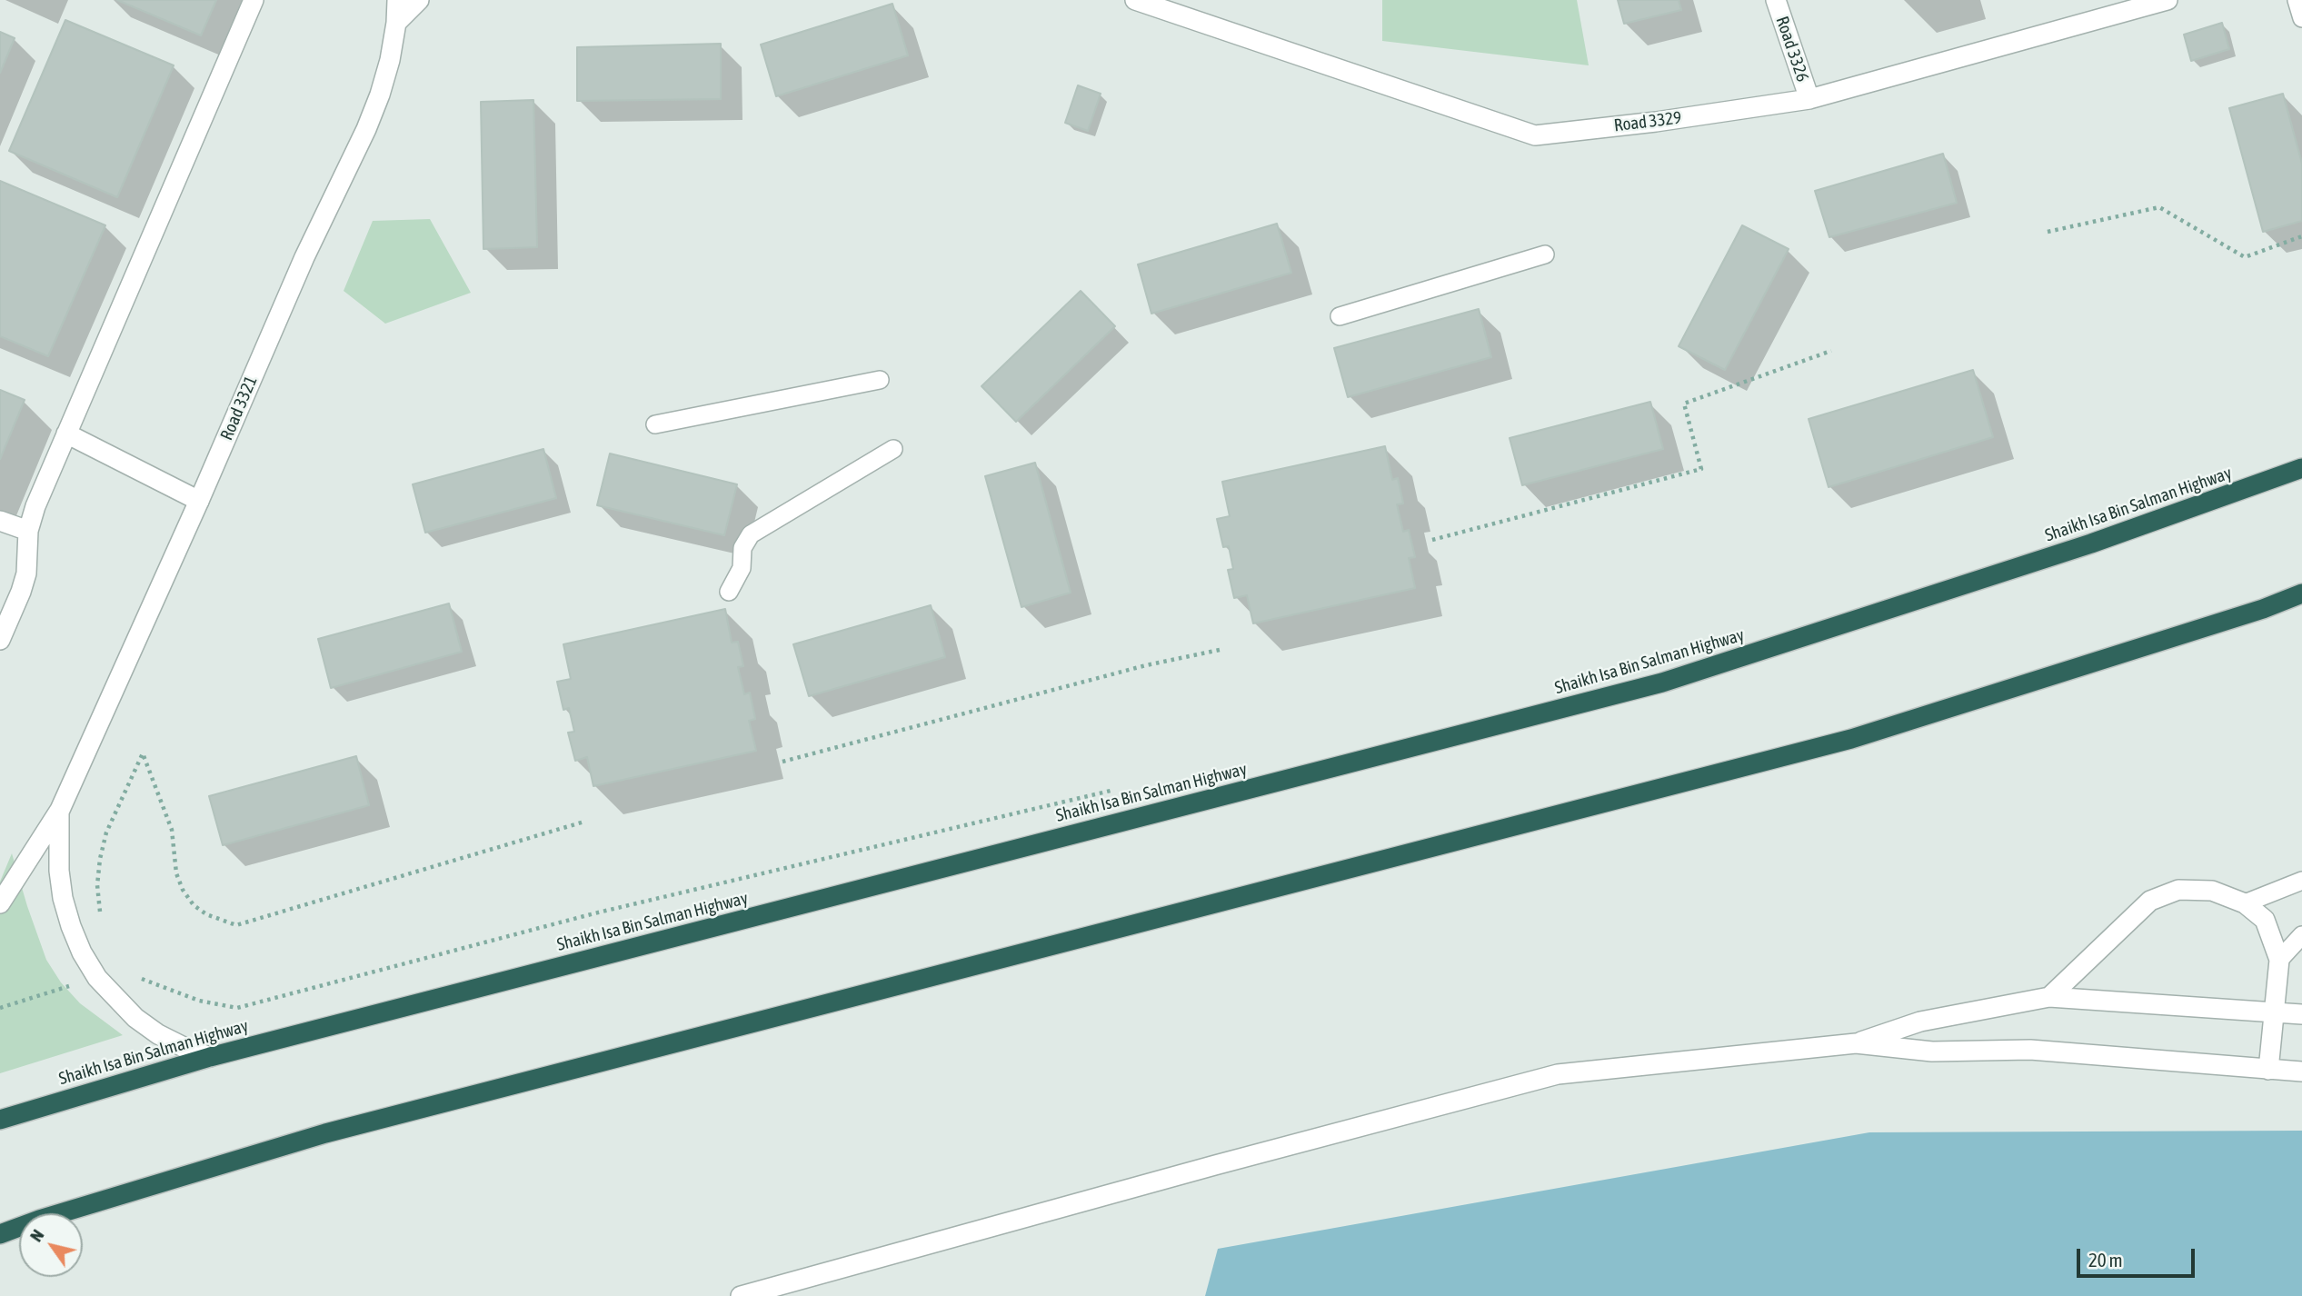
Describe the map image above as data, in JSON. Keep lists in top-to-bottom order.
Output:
{
  "streets": {
    "highway": ["Shaikh Isa Bin Salman Highway"],
    "street": ["Road 3326", "Road 3329", "Road 3321"]
  },
  "crossings": [
    ["Road 3326", "Road 3329"],
    ["Road 3321", "Shaikh Isa Bin Salman Highway"]
  ],
  "scale_bar": "20 m",
  "north": "top left"
}
